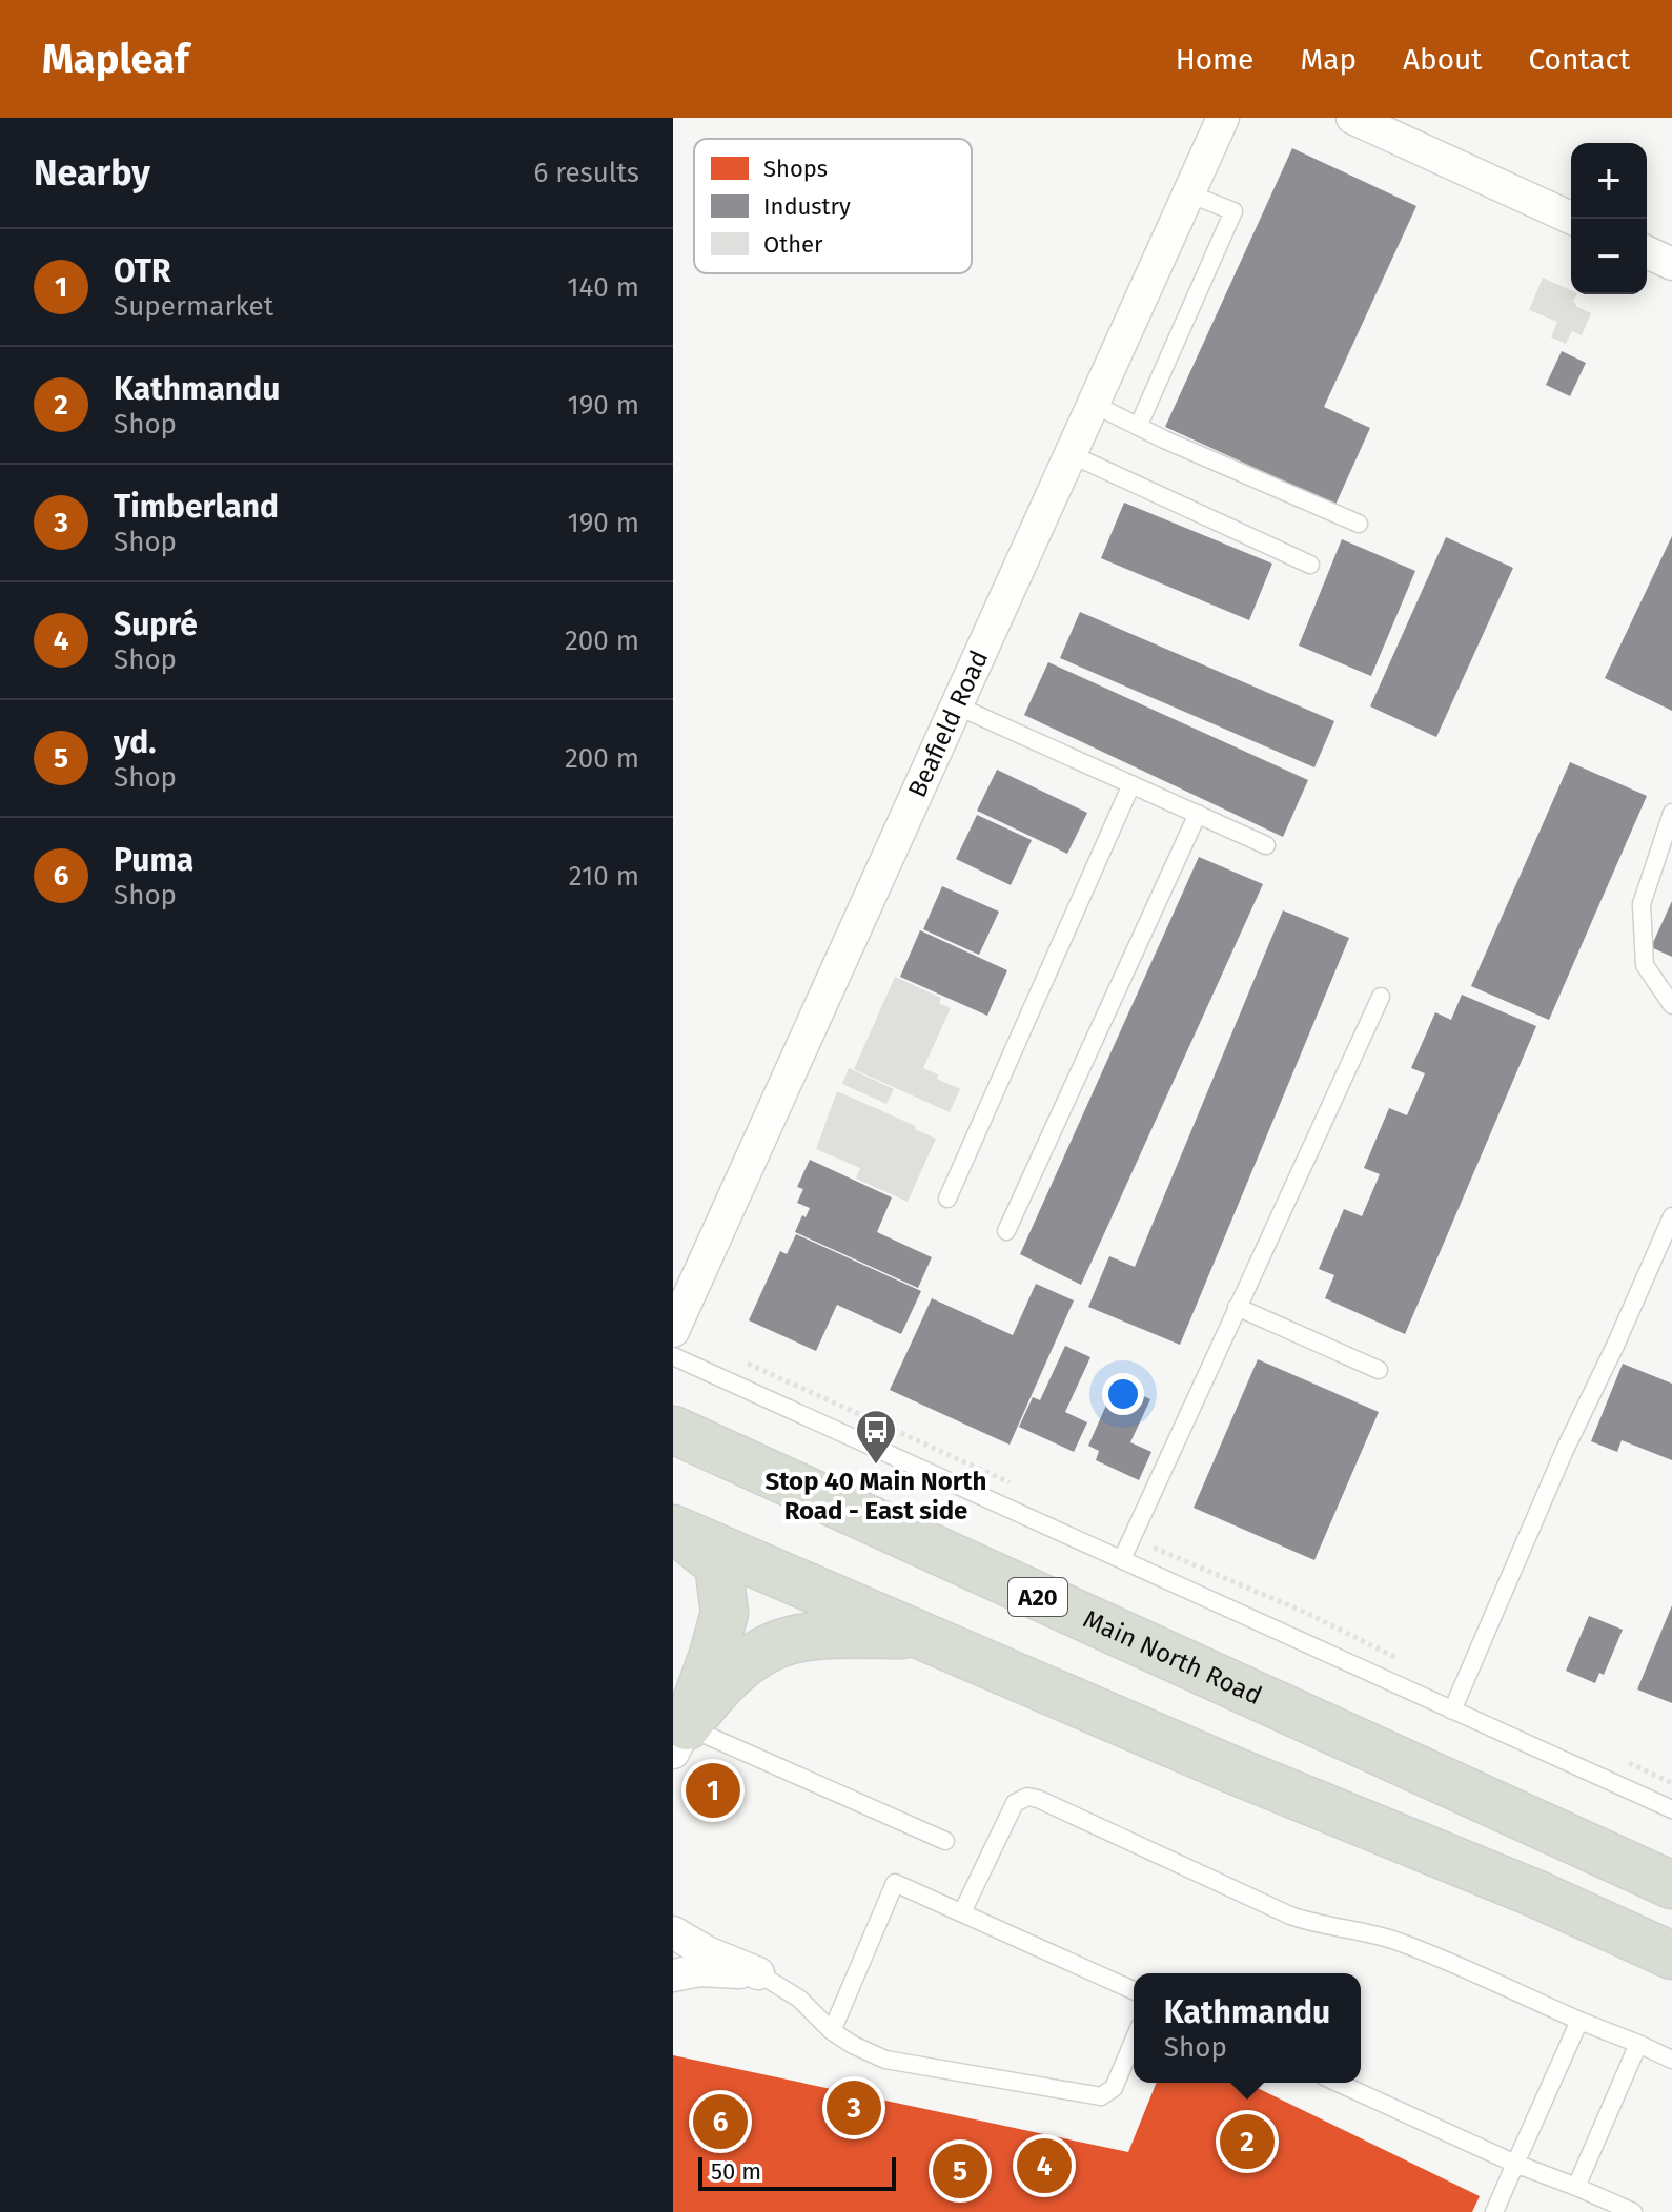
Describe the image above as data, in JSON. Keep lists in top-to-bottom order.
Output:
{
  "streets": {
    "highway": ["A20", "Main North Road"],
    "street": ["Beafield Road"]
  },
  "places": {
    "bus stop": ["Stop 40 Main North Road - East side"]
  },
  "legend": ["Shops", "Industry", "Other"],
  "scale_bar": "50 m",
  "page": {
    "header": "Mapleaf",
    "nav": [
      "Home",
      "Map",
      "About",
      "Contact"
    ],
    "heading": ["Nearby", "6 results"],
    "map_buttons": ["+", "−"],
    "list": [
      {
        "mark": "1",
        "name": "OTR",
        "note": "Supermarket",
        "value": "140 m"
      },
      {
        "mark": "2",
        "name": "Kathmandu",
        "note": "Shop",
        "value": "190 m"
      },
      {
        "mark": "3",
        "name": "Timberland",
        "note": "Shop",
        "value": "190 m"
      },
      {
        "mark": "4",
        "name": "Supré",
        "note": "Shop",
        "value": "200 m"
      },
      {
        "mark": "5",
        "name": "yd.",
        "note": "Shop",
        "value": "200 m"
      },
      {
        "mark": "6",
        "name": "Puma",
        "note": "Shop",
        "value": "210 m"
      }
    ],
    "pins": [
      "1",
      "3",
      "6",
      "2",
      "4",
      "5"
    ],
    "popup": ["Kathmandu", "Shop"],
    "scale": "50 m"
  }
}
